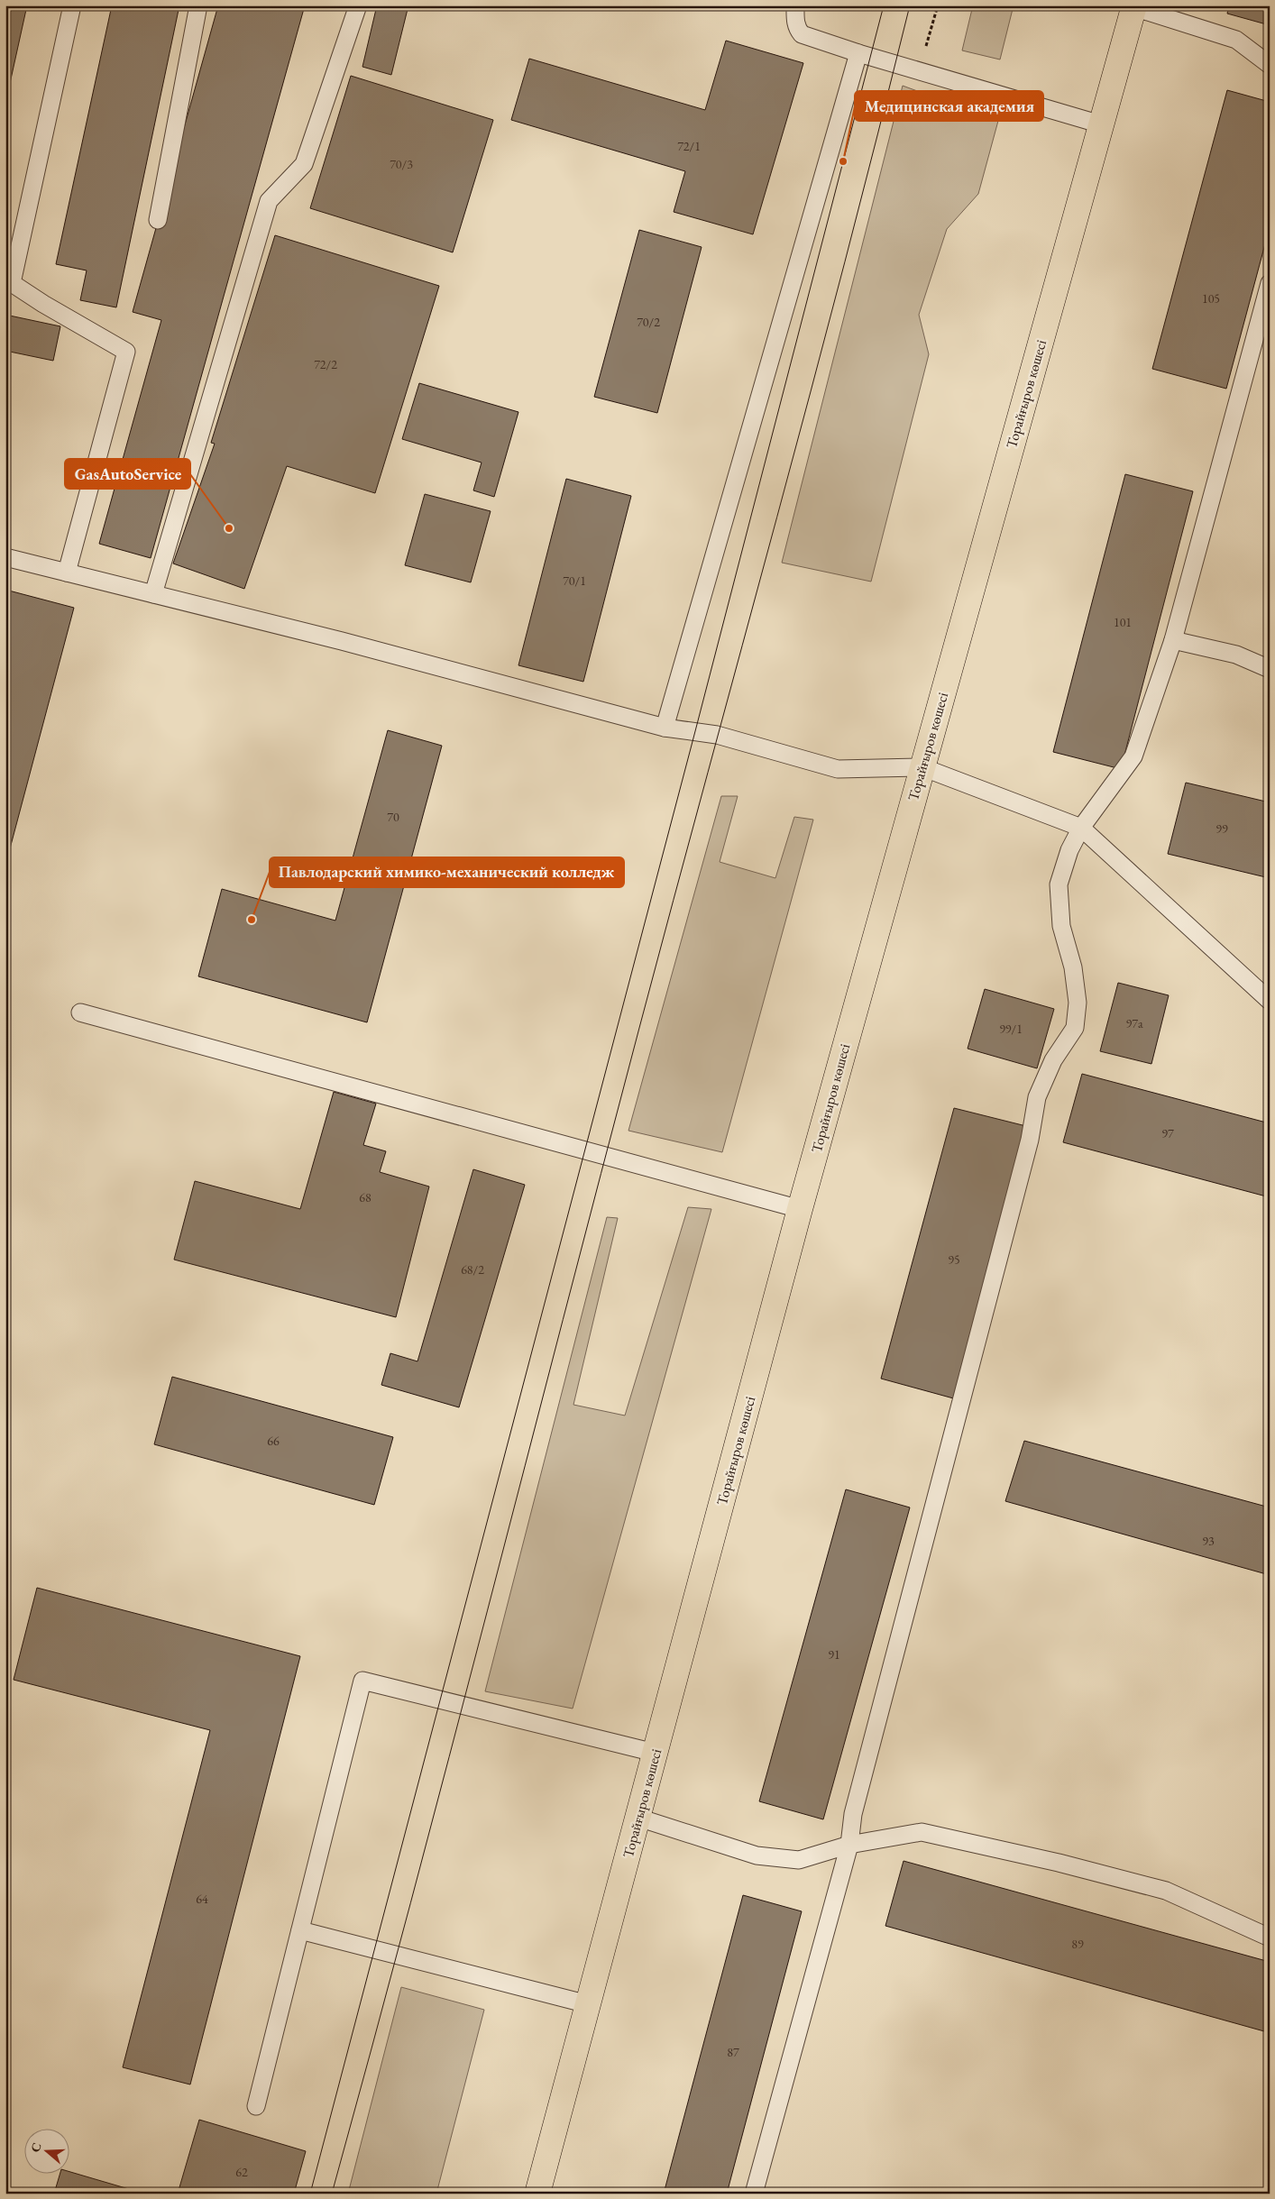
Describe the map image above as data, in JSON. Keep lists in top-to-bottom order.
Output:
{
  "streets": {
    "main road": ["Торайғыров көшесі"]
  },
  "places": ["Медицинская академия", "GasAutoService", "Павлодарский химико-механический колледж"],
  "house_numbers": [
    "72/1",
    "70/3",
    "105",
    "70/2",
    "72/2",
    "70/1",
    "101",
    "70",
    "99",
    "97а",
    "99/1",
    "97",
    "68",
    "95",
    "68/2",
    "66",
    "93",
    "91",
    "64",
    "89",
    "87",
    "62"
  ],
  "north": "left"
}
